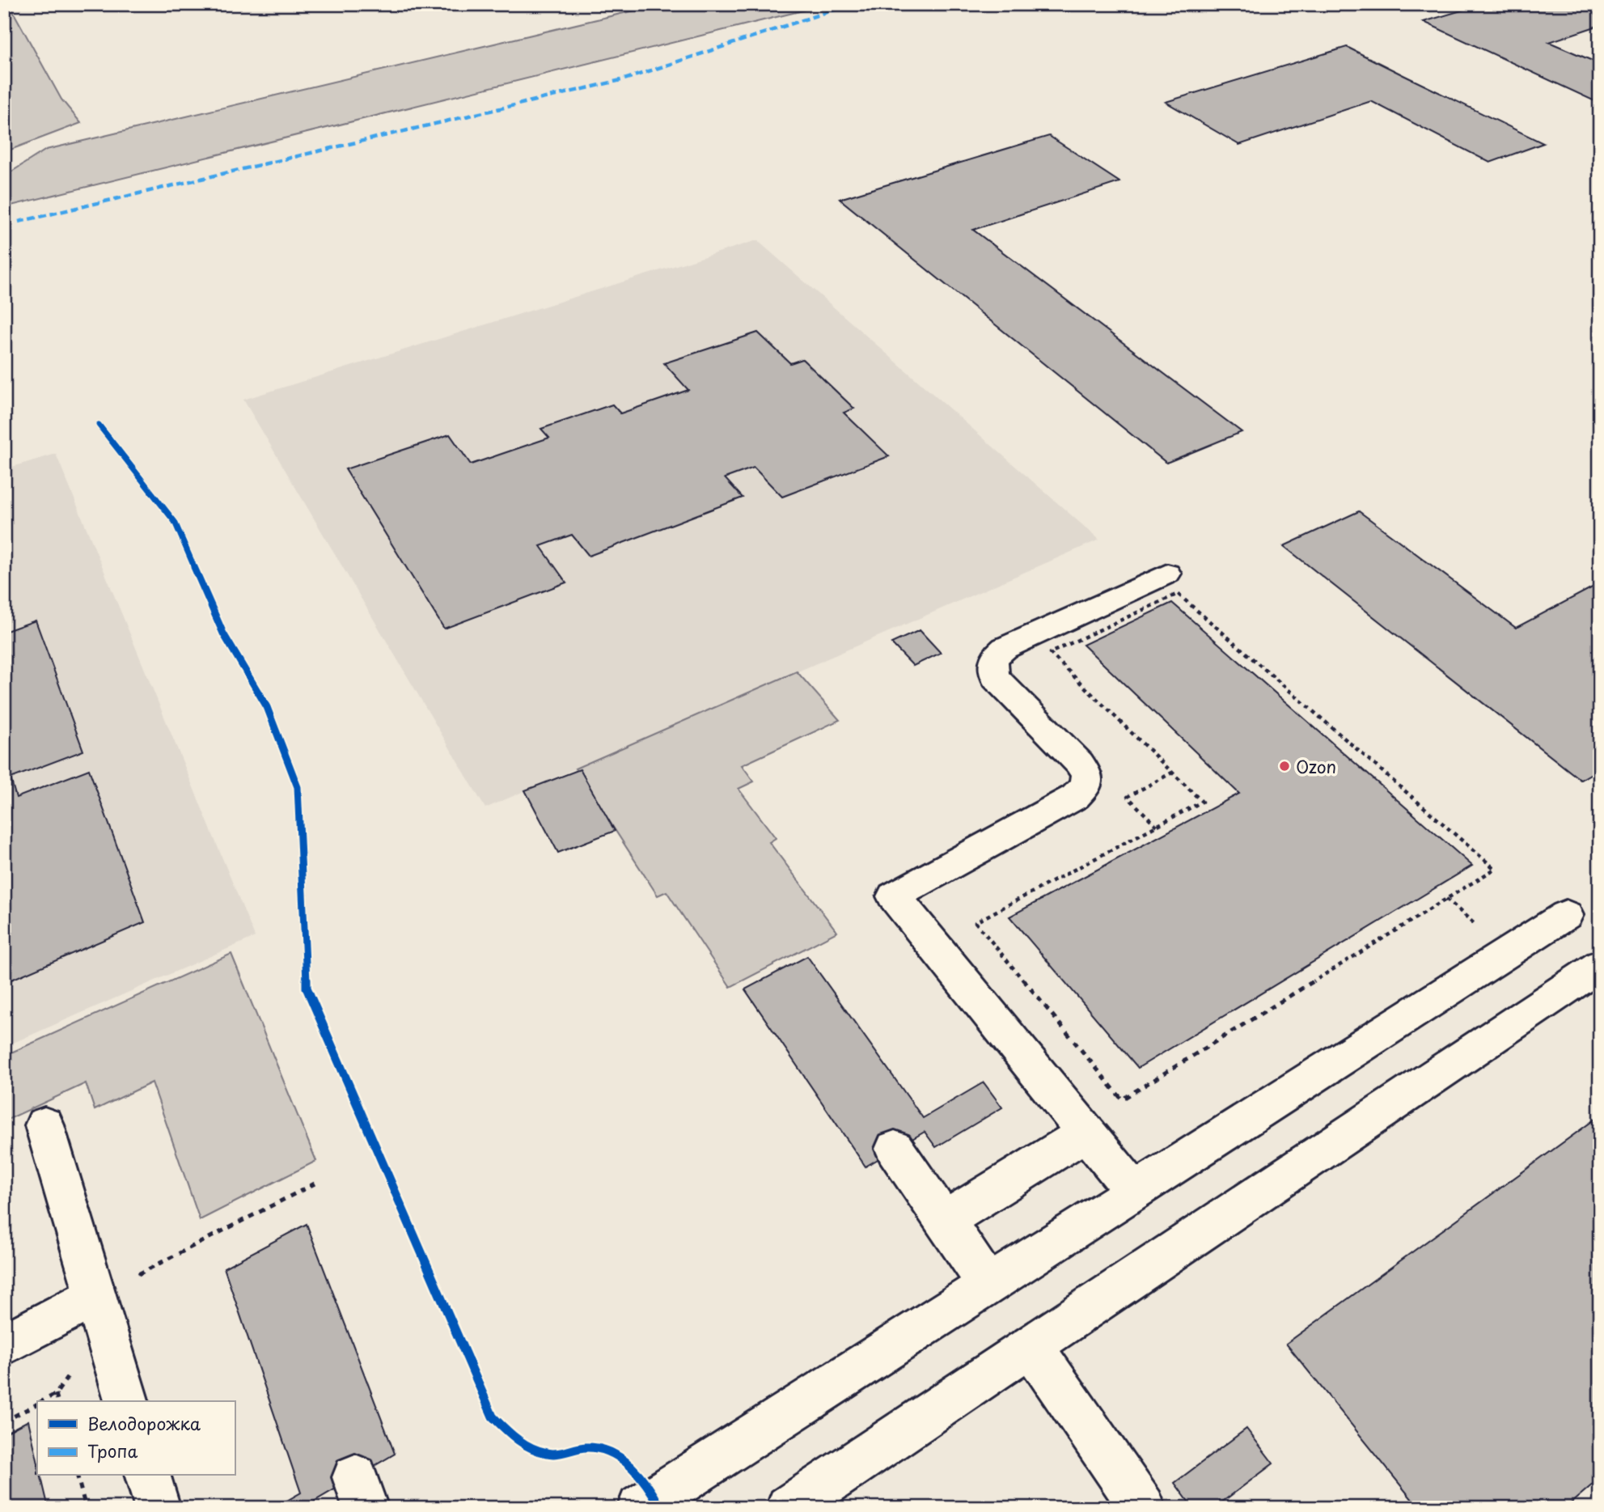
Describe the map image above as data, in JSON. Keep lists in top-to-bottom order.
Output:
{
  "places": ["Ozon"],
  "legend": ["Велодорожка", "Тропа"]
}
